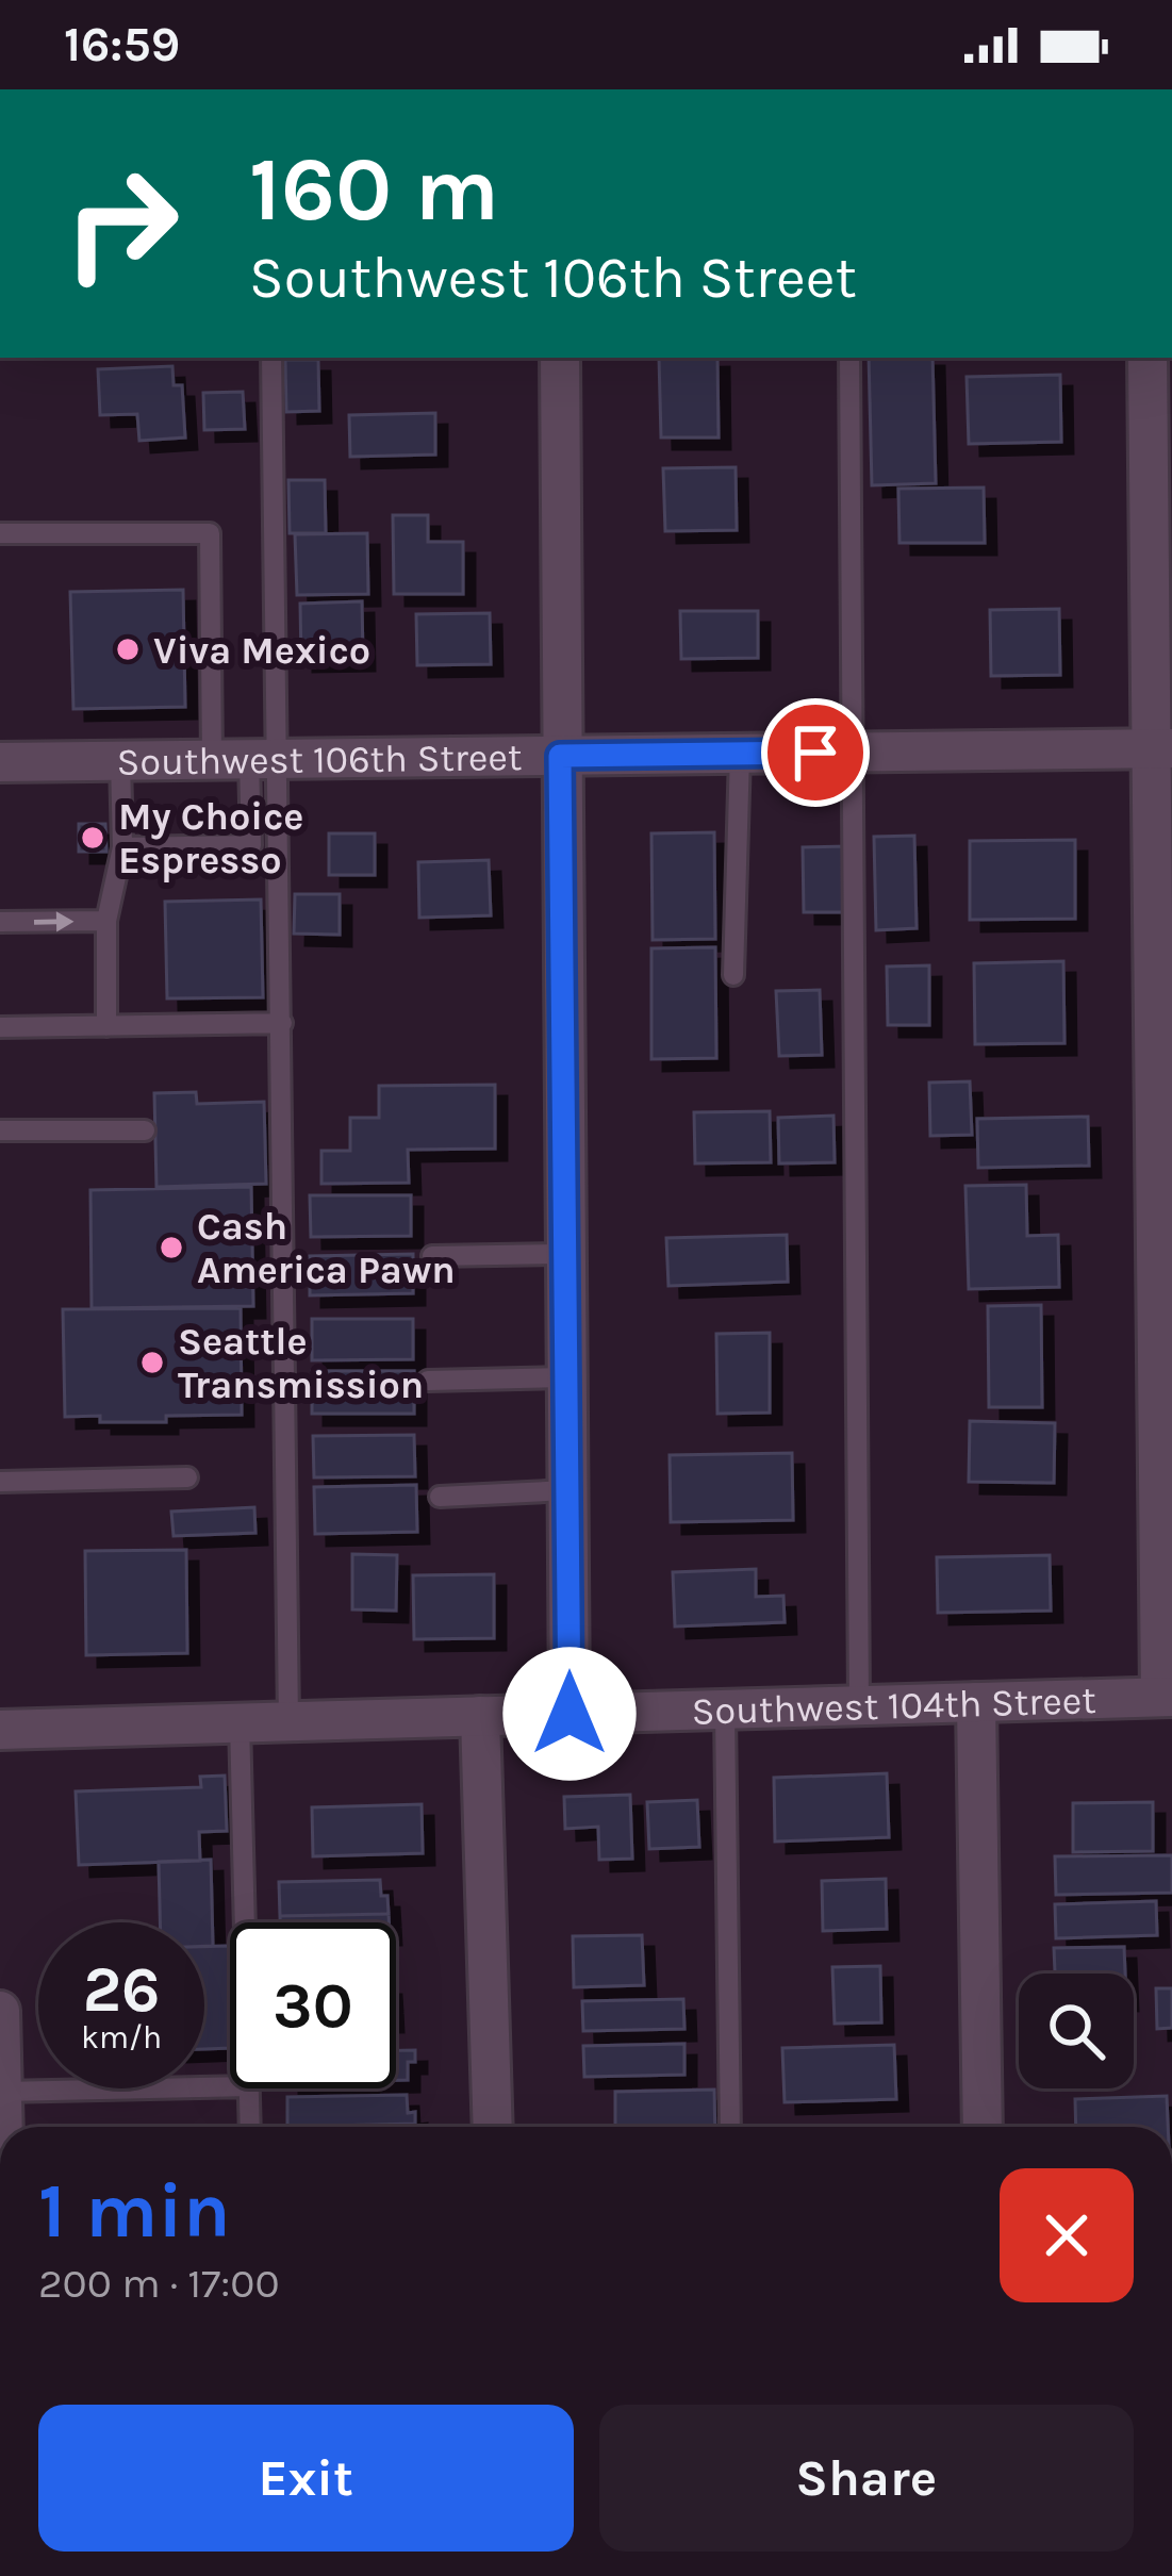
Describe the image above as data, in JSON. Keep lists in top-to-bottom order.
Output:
{
  "streets": {
    "street": ["Southwest 106th Street", "Southwest 104th Street"]
  },
  "places": [
    "Viva Mexico",
    "My Choice Espresso",
    "Cash America Pawn",
    "Seattle Transmission"
  ],
  "page": {
    "status": "16:59",
    "turn": ["160 m", "Southwest 106th Street"],
    "speed": "26 km/h",
    "limit": "30",
    "heading": ["1 min", "200 m · 17:00"],
    "buttons": ["Exit", "Share"]
  }
}
